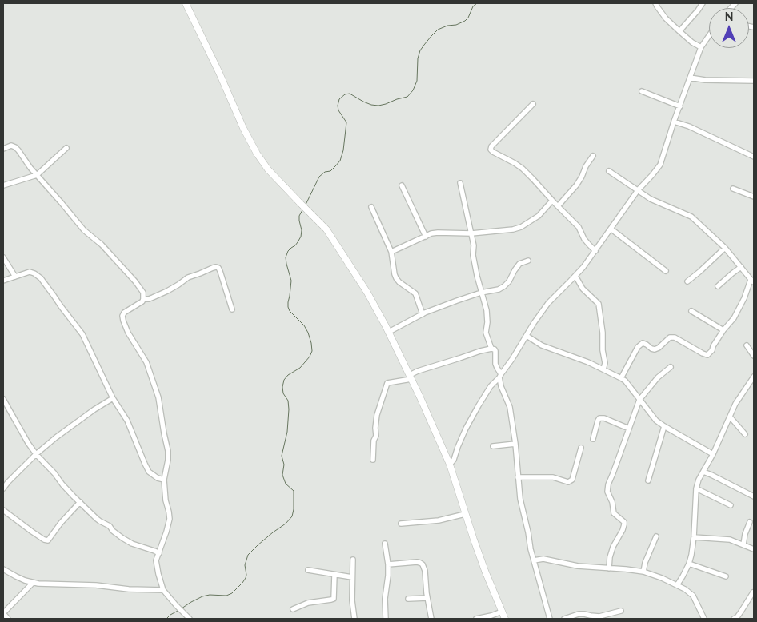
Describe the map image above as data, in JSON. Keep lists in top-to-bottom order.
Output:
{
  "north": "top"
}
